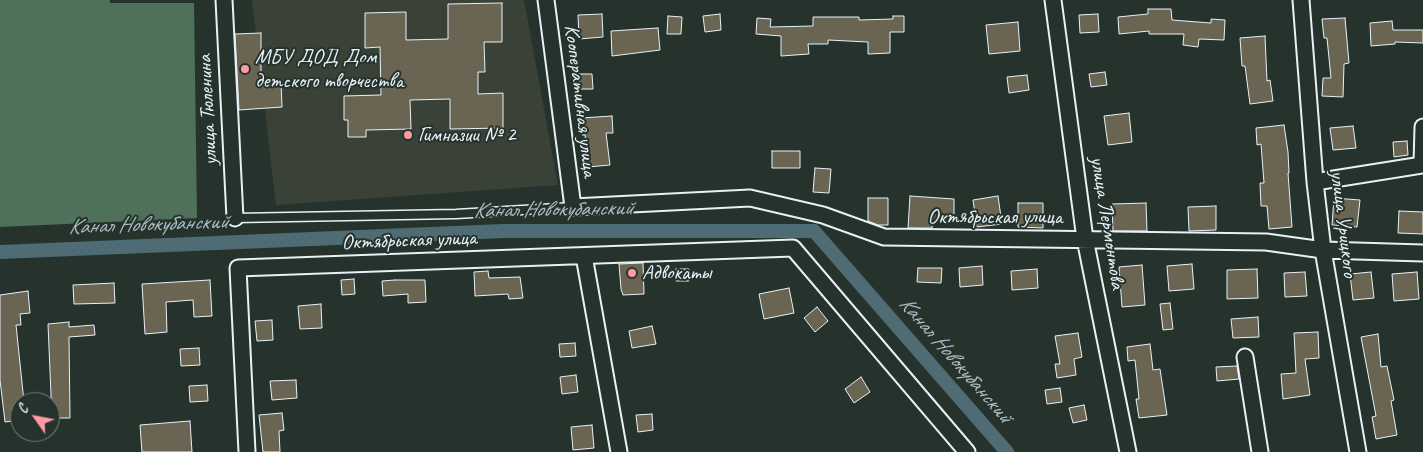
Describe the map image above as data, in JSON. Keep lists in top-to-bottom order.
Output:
{
  "streets": {
    "street": [
      "Кооперативная улица",
      "улица Тюленина",
      "Октябрьская улица",
      "улица Лермонтова",
      "улица Урицкого"
    ]
  },
  "crossings": [
    ["Кооперативная улица", "Октябрьская улица"],
    ["Октябрьская улица", "улица Лермонтова"],
    ["Октябрьская улица", "улица Урицкого"]
  ],
  "water": ["Канал Новокубанский"],
  "places": ["МБУ ДОД Дом детского творчества", "Гимназии № 2", "Адвокаты"],
  "north": "top left"
}
